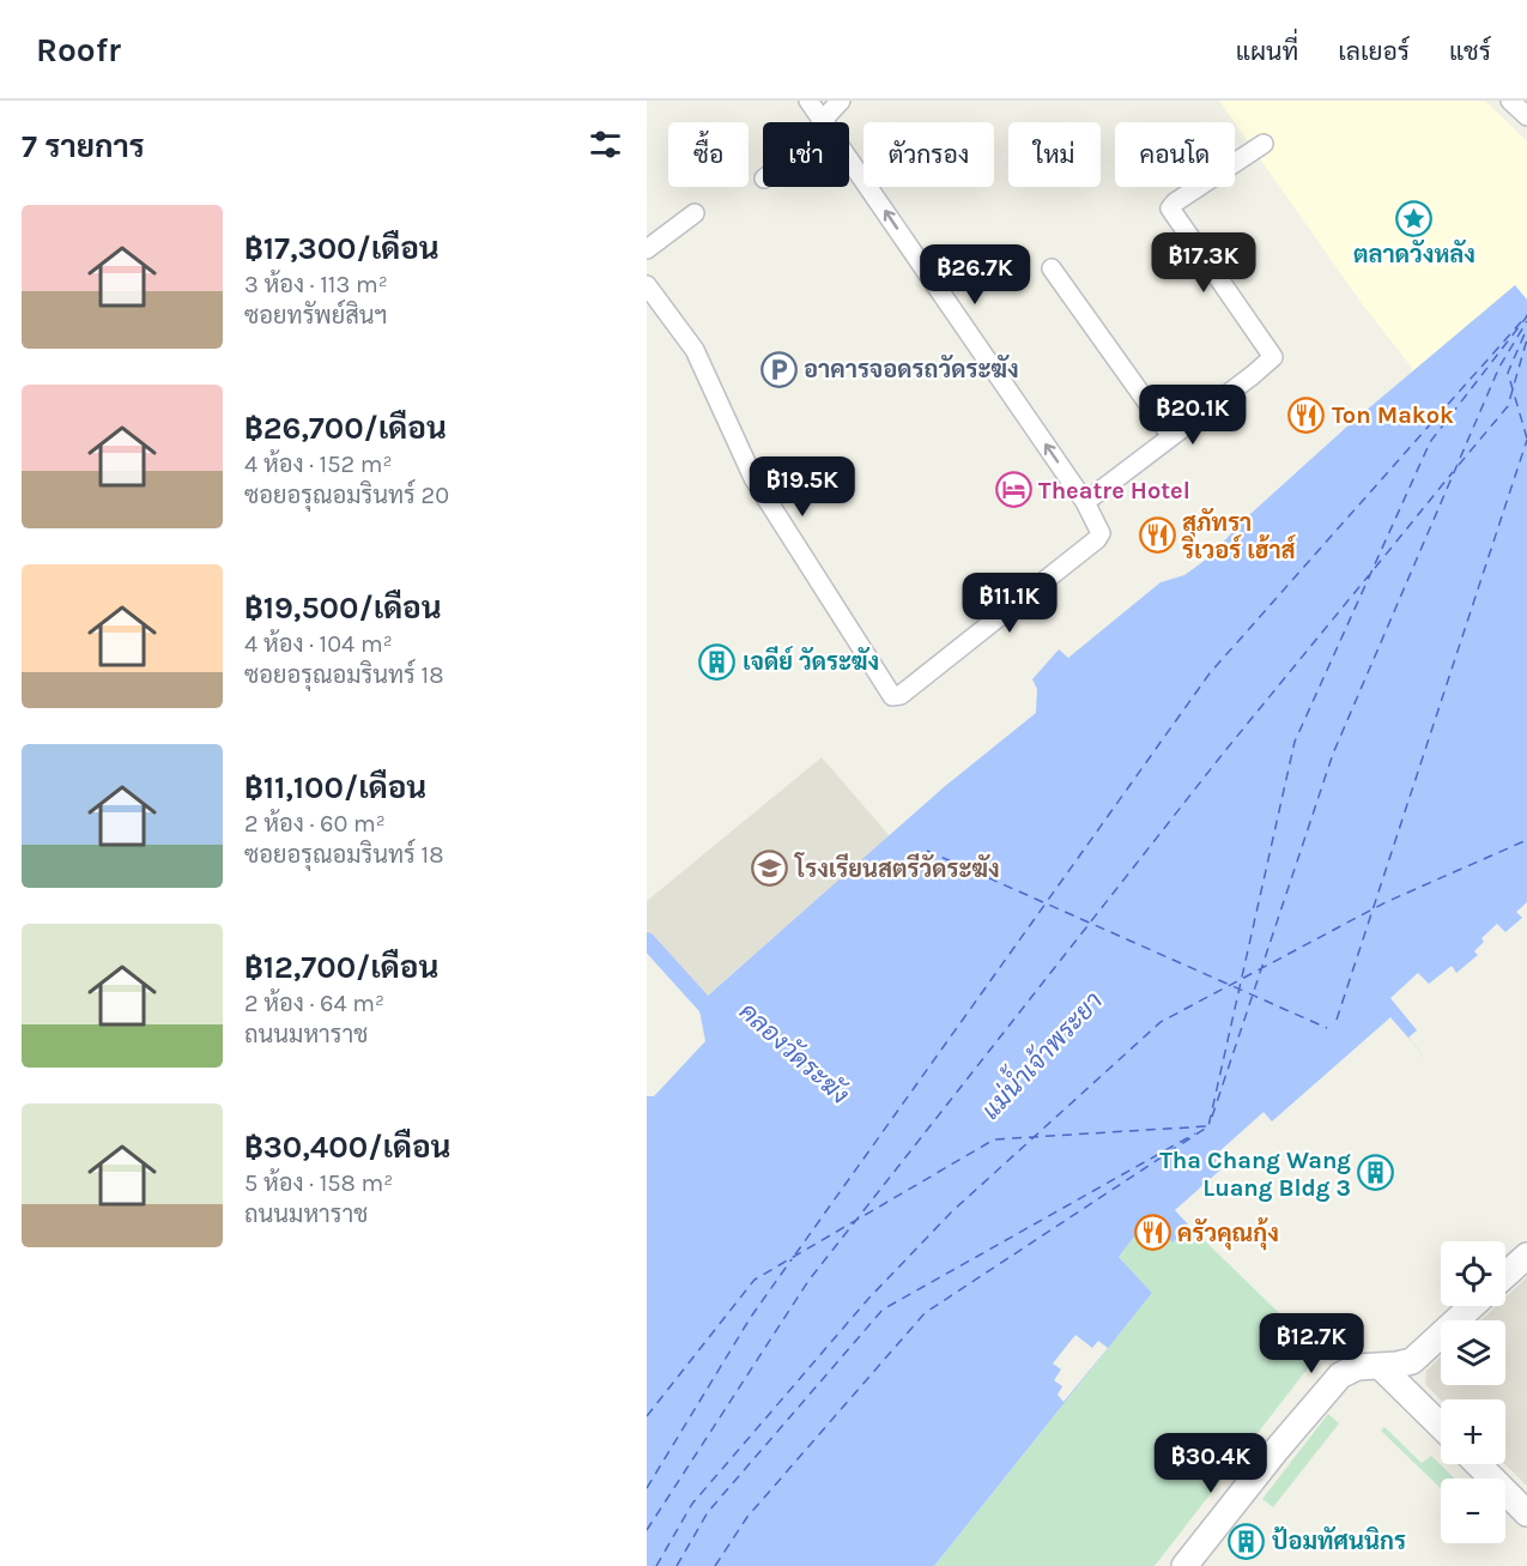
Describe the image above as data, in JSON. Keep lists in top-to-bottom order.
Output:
{
  "water": ["คลองวัดระฆัง", "แม่น้ำเจ้าพระยา"],
  "places": {
    "place": ["ตลาดวังหลัง"],
    "parking": ["อาคารจอดรถวัดระฆัง"],
    "restaurant": ["Ton Makok", "สุภัทรา ริเวอร์ เฮ้าส์", "ครัวคุณกุ้ง"],
    "hotel": ["Theatre Hotel"],
    "building": ["เจดีย์ วัดระฆัง", "Tha Chang Wang Luang Bldg 3", "ป้อมทัศนนิกร"],
    "school or university": ["โรงเรียนสตรีวัดระฆัง"]
  },
  "page": {
    "header": "Roofr",
    "nav": ["แผนที่", "เลเยอร์", "แชร์"],
    "heading": "7 รายการ",
    "chip": [
      "ซื้อ",
      "เช่า",
      "ตัวกรอง",
      "ใหม่",
      "คอนโด"
    ],
    "list": [
      {
        "name": "฿17,300/เดือน",
        "note": "3 ห้อง · 113 m² · ซอยทรัพย์สินฯ"
      },
      {
        "name": "฿26,700/เดือน",
        "note": "4 ห้อง · 152 m² · ซอยอรุณอมรินทร์ 20"
      },
      {
        "name": "฿19,500/เดือน",
        "note": "4 ห้อง · 104 m² · ซอยอรุณอมรินทร์ 18"
      },
      {
        "name": "฿11,100/เดือน",
        "note": "2 ห้อง · 60 m² · ซอยอรุณอมรินทร์ 18"
      },
      {
        "name": "฿12,700/เดือน",
        "note": "2 ห้อง · 64 m² · ถนนมหาราช"
      },
      {
        "name": "฿30,400/เดือน",
        "note": "5 ห้อง · 158 m² · ถนนมหาราช"
      }
    ],
    "price": [
      "฿17.3K",
      "฿26.7K",
      "฿20.1K",
      "฿19.5K",
      "฿11.1K",
      "฿12.7K",
      "฿30.4K"
    ],
    "map_buttons": ["+", "−"]
  }
}
